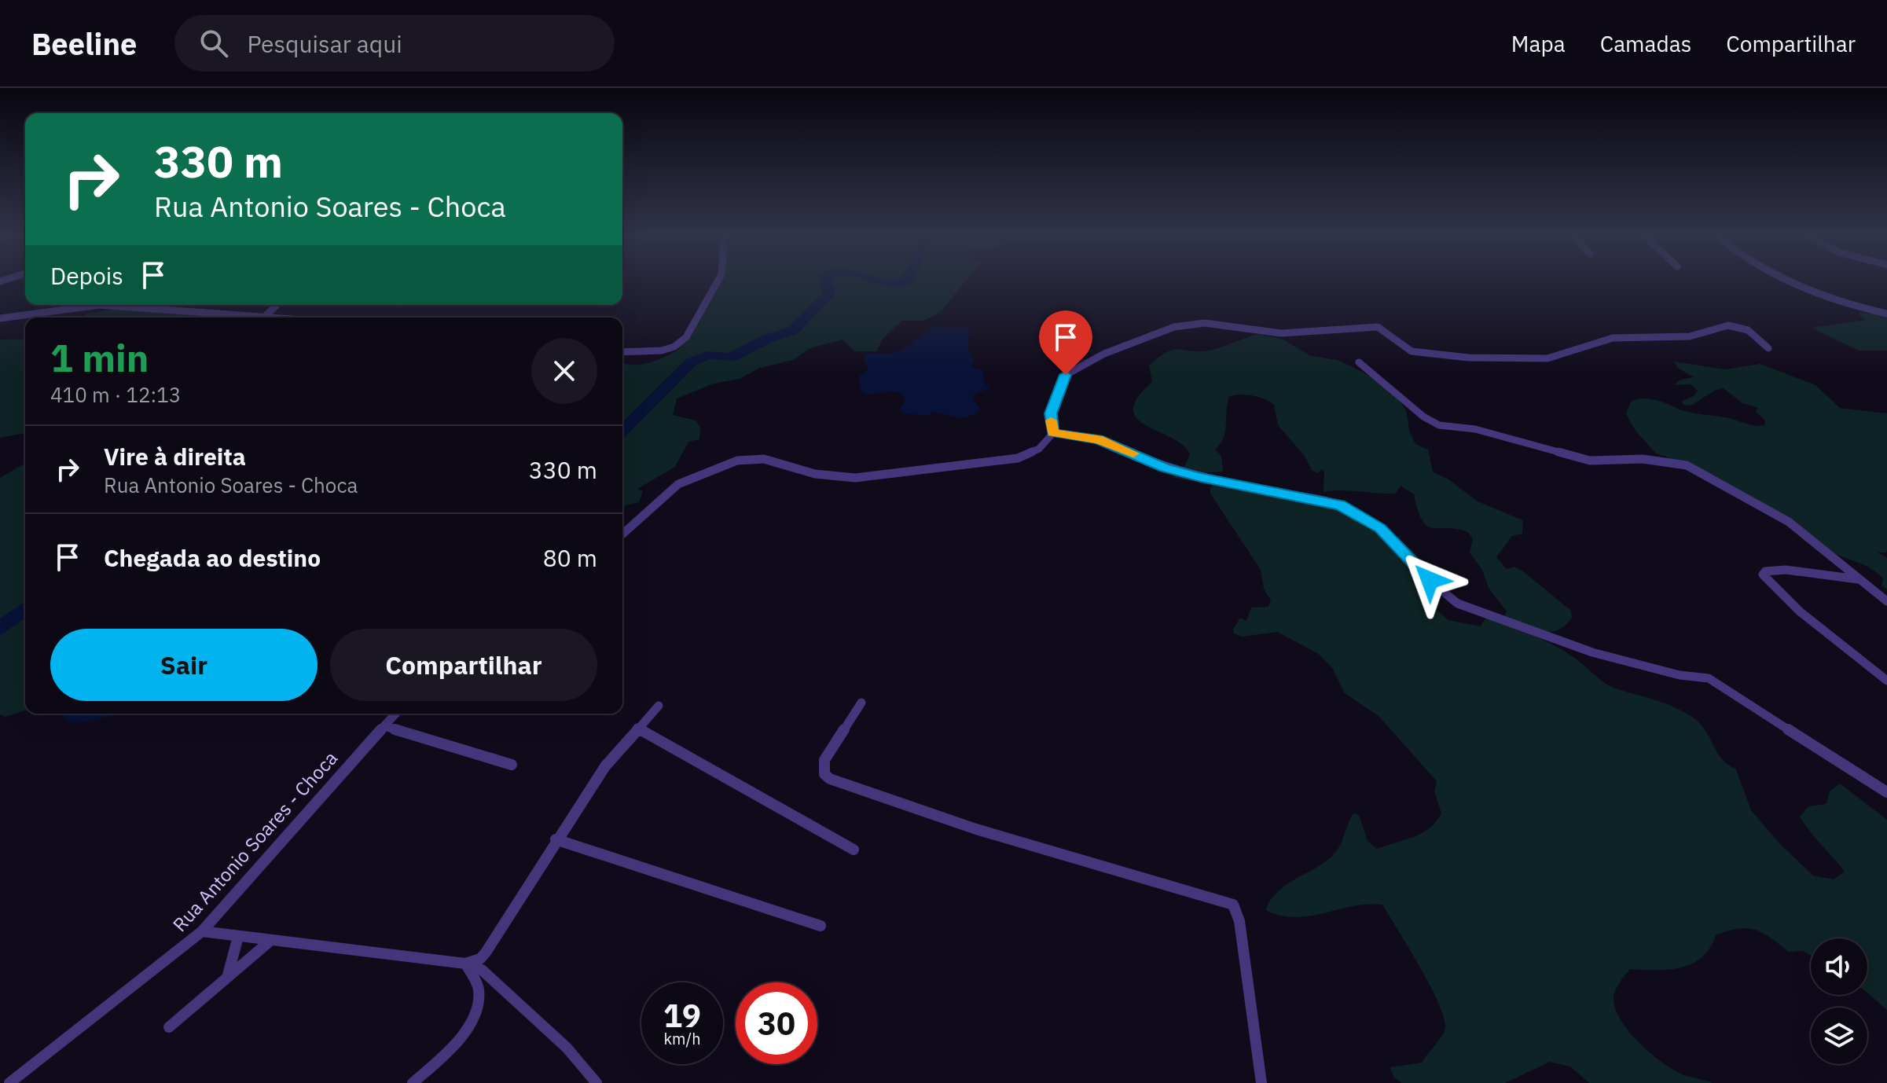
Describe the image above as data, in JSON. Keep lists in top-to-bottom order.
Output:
{
  "streets": {
    "street": ["Rua Antonio Soares - Choca"]
  },
  "page": {
    "header": "Beeline",
    "search": "Pesquisar aqui",
    "nav": ["Mapa", "Camadas", "Compartilhar"],
    "turn": ["330 m", "Rua Antonio Soares - Choca"],
    "then": "Depois",
    "heading": ["1 min", "410 m · 12:13"],
    "list": [
      {
        "name": "Vire à direita",
        "note": "Rua Antonio Soares - Choca",
        "value": "330 m"
      },
      {
        "name": "Chegada ao destino",
        "value": "80 m"
      }
    ],
    "buttons": ["Sair", "Compartilhar"],
    "speed": "19 km/h",
    "limit": "30"
  }
}
